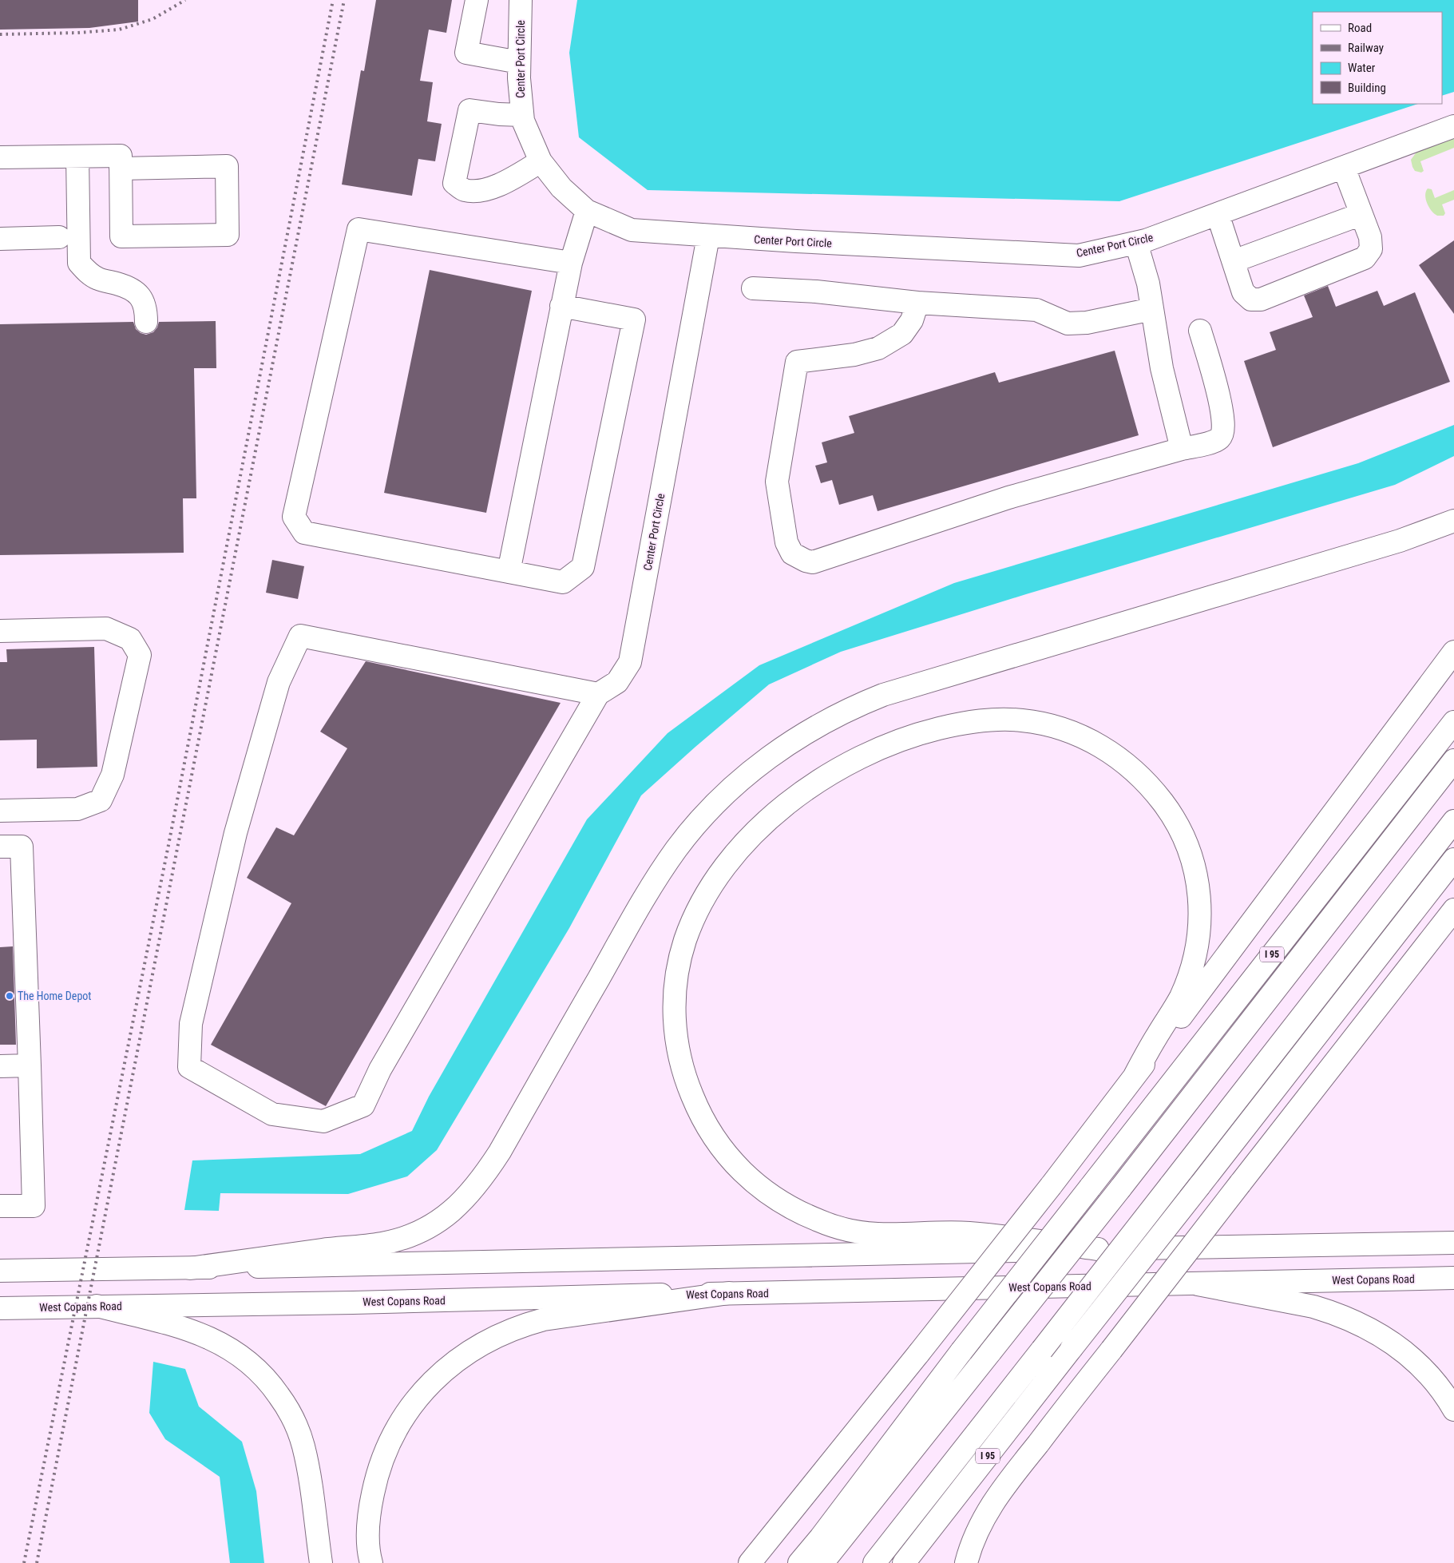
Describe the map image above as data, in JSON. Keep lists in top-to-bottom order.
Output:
{
  "streets": {
    "main road": ["Center Port Circle", "I 95", "West Copans Road"]
  },
  "places": ["The Home Depot"],
  "legend": [
    "Road",
    "Railway",
    "Water",
    "Building"
  ]
}
